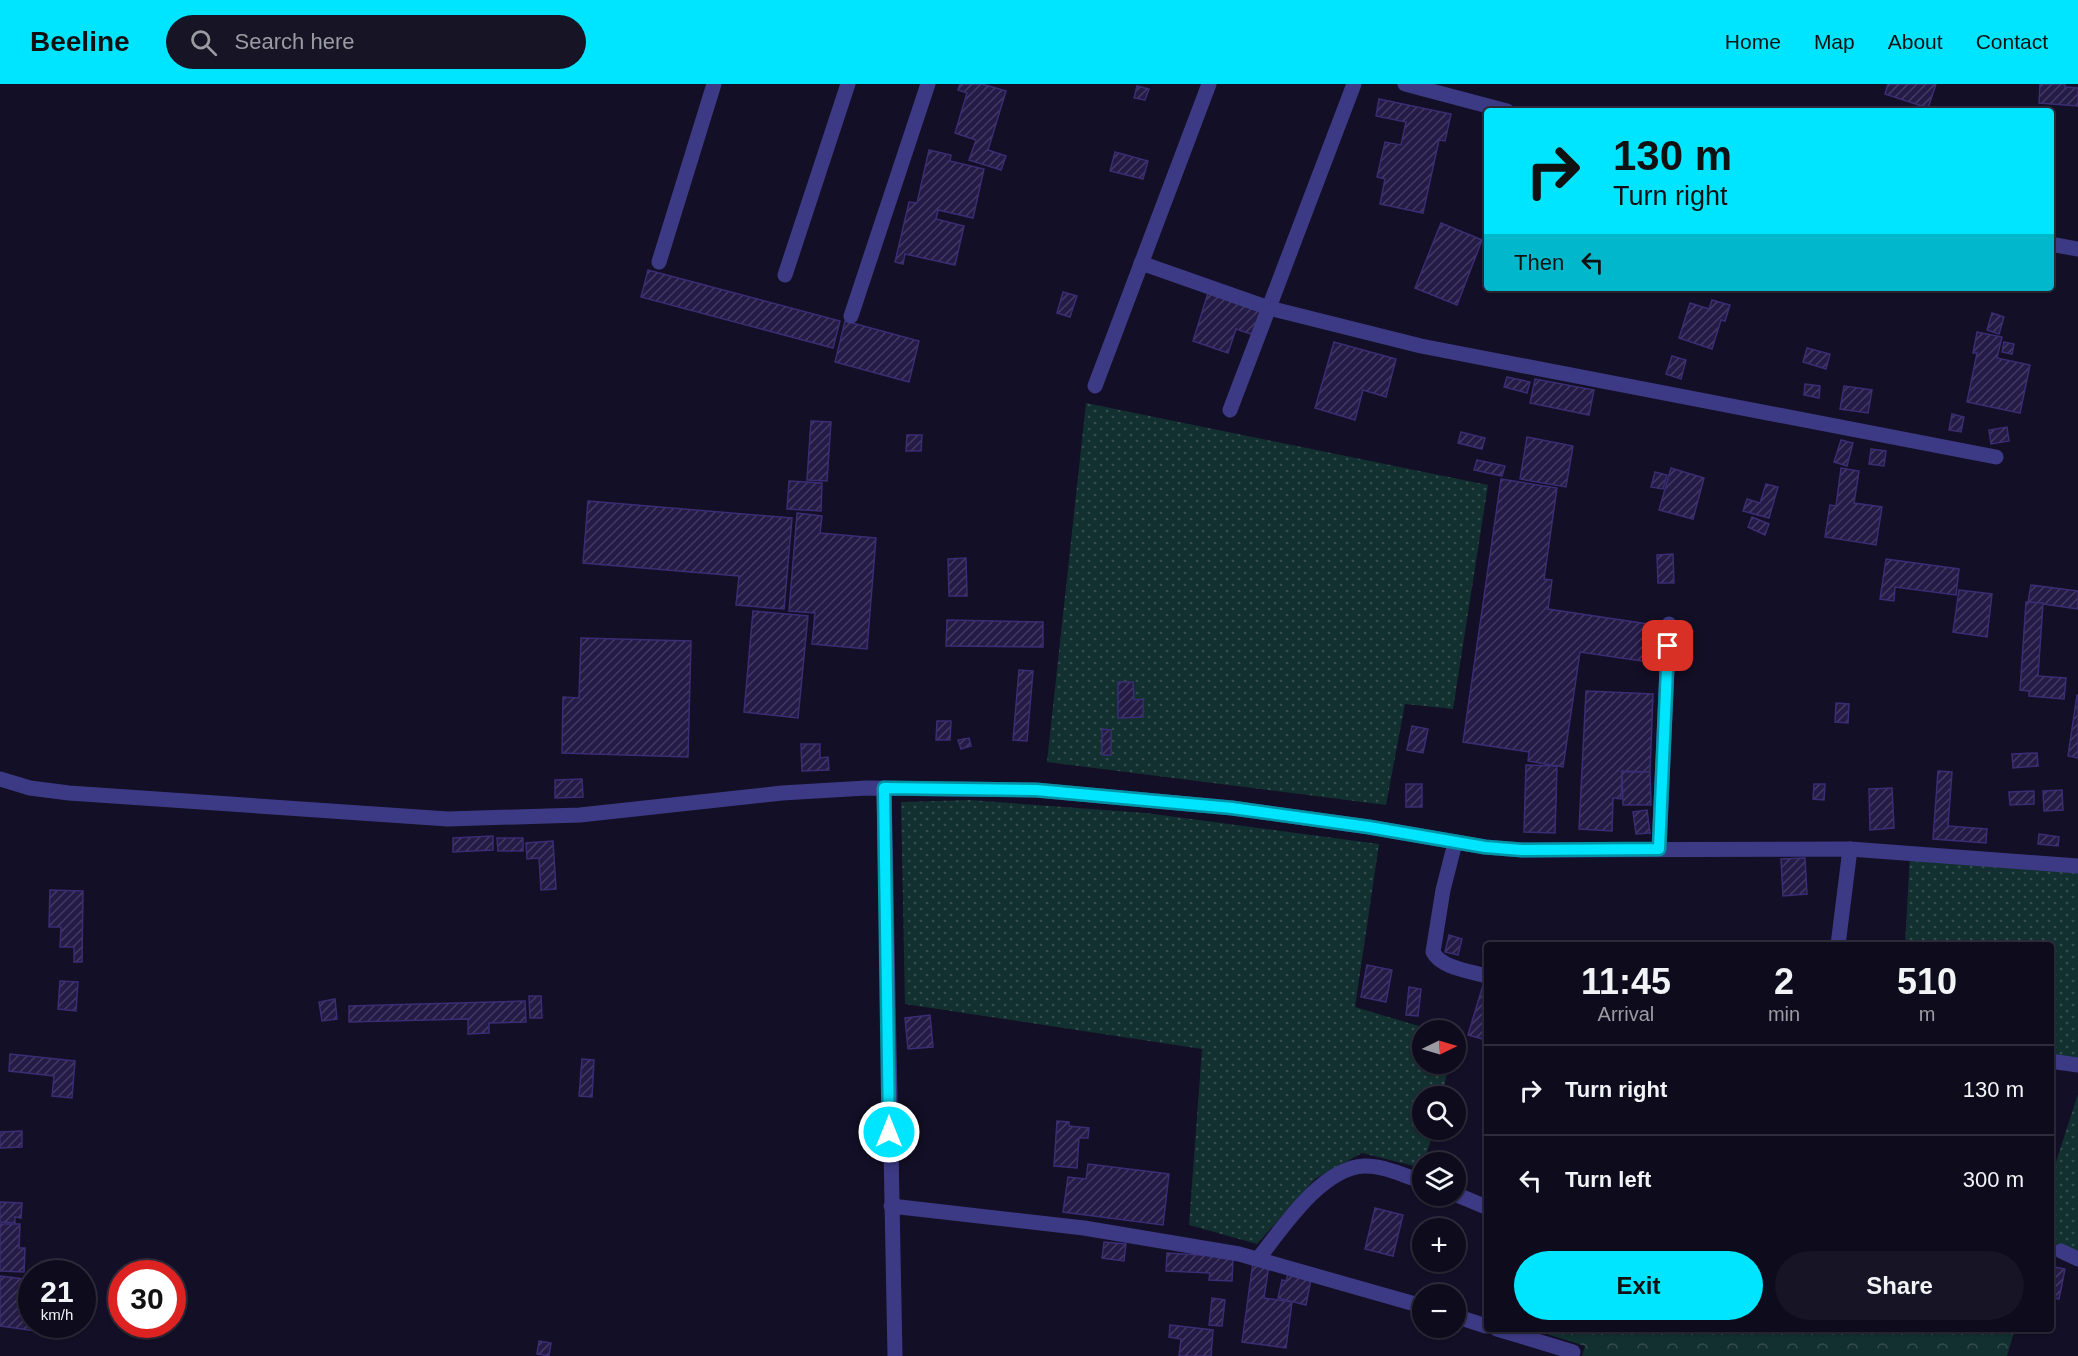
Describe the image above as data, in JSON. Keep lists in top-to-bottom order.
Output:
{
  "north": "right",
  "page": {
    "header": "Beeline",
    "search": "Search here",
    "nav": [
      "Home",
      "Map",
      "About",
      "Contact"
    ],
    "turn": ["130 m", "Turn right"],
    "then": "Then",
    "eta": [
      "11:45",
      "Arrival",
      "2",
      "min",
      "510",
      "m"
    ],
    "map_buttons": ["+", "−"],
    "list": [
      {
        "name": "Turn right",
        "value": "130 m"
      },
      {
        "name": "Turn left",
        "value": "300 m"
      }
    ],
    "buttons": ["Exit", "Share"],
    "speed": "21 km/h",
    "limit": "30"
  }
}
